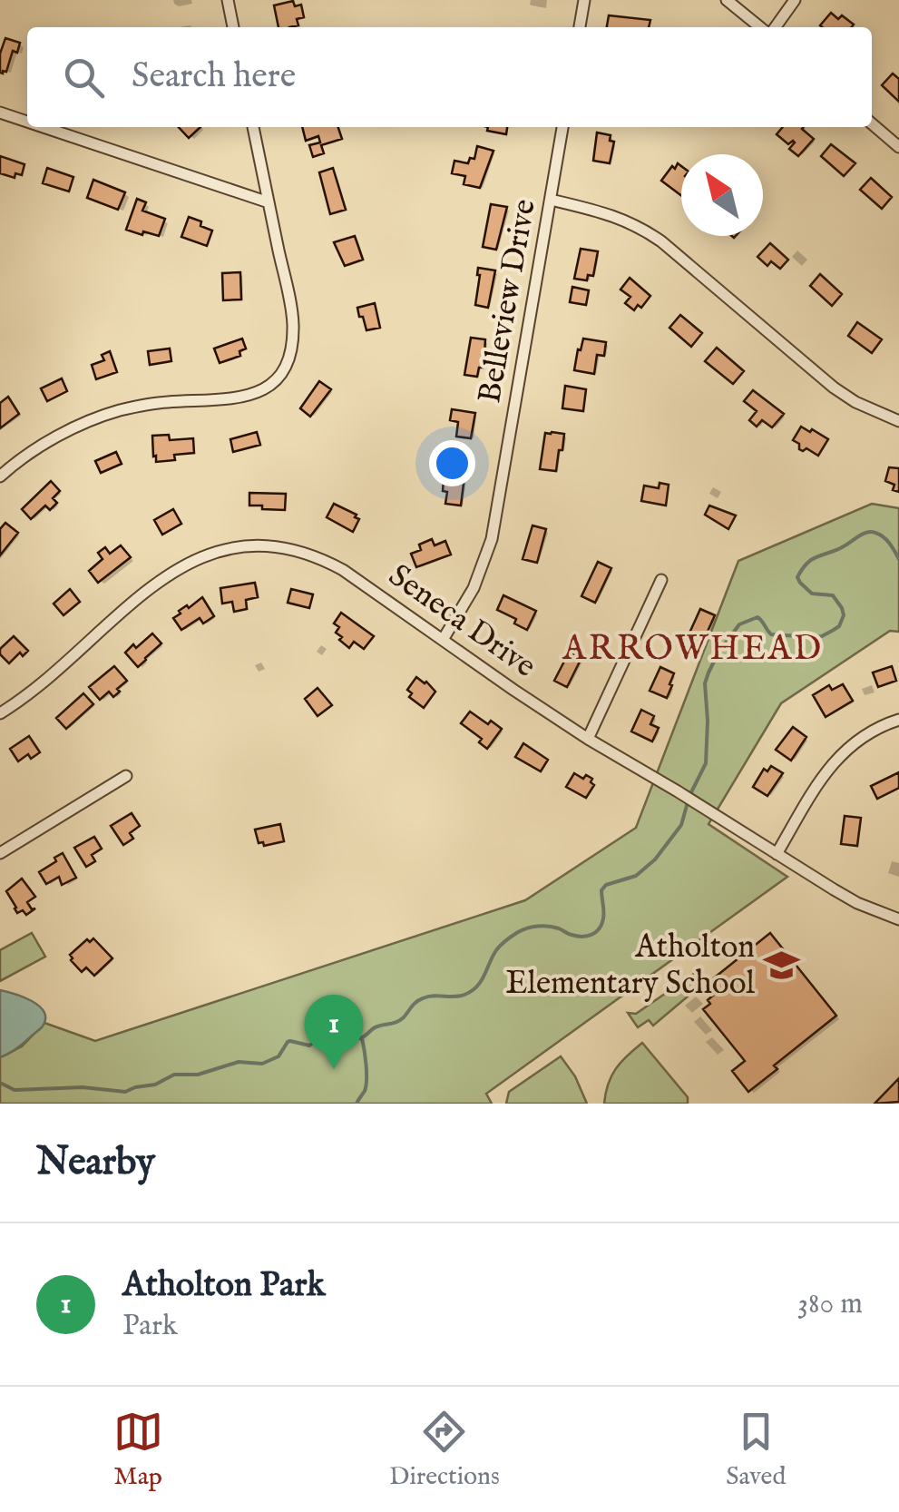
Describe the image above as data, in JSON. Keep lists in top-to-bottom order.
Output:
{
  "streets": {
    "street": ["Belleview Drive", "Seneca Drive"]
  },
  "crossings": [
    ["Belleview Drive", "Seneca Drive"]
  ],
  "districts": ["ARROWHEAD"],
  "places": {
    "school or university": ["Atholton Elementary School"]
  },
  "north": "top left",
  "page": {
    "search": "Search here",
    "pins": "1",
    "heading": "Nearby",
    "list": [
      {
        "mark": "1",
        "name": "Atholton Park",
        "note": "Park",
        "value": "380 m"
      }
    ],
    "nav": ["Map", "Directions", "Saved"]
  }
}
